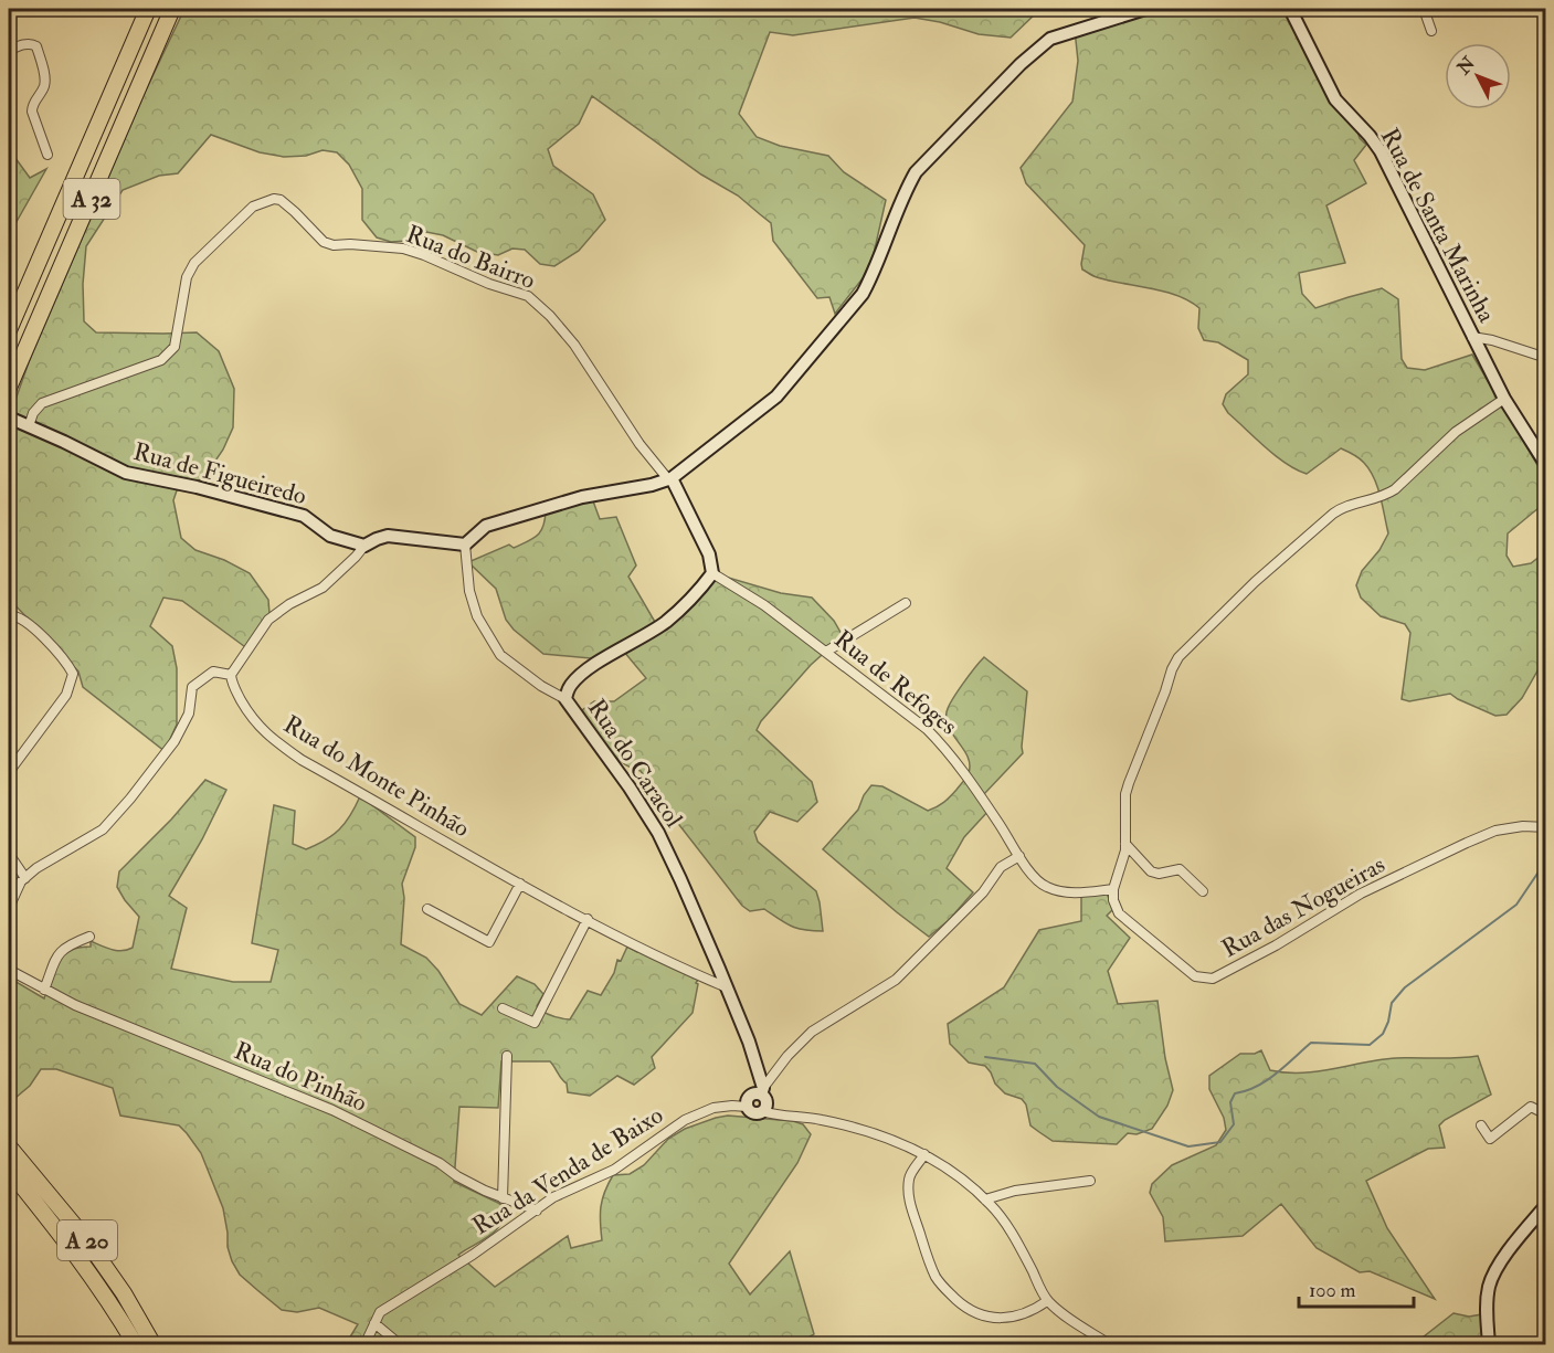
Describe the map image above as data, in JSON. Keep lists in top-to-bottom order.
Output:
{
  "streets": {
    "highway": ["A 32", "A 20"],
    "street": [
      "Rua de Santa Marinha",
      "Rua do Bairro",
      "Rua de Figueiredo",
      "Rua de Refoges",
      "Rua do Caracol",
      "Rua do Monte Pinhão",
      "Rua das Nogueiras",
      "Rua do Pinhão",
      "Rua da Venda de Baixo"
    ]
  },
  "crossings": [
    ["Rua do Bairro", "Rua de Figueiredo"],
    ["Rua de Refoges", "Rua do Caracol"],
    ["Rua de Refoges", "Rua das Nogueiras"],
    ["Rua do Caracol", "Rua do Monte Pinhão"],
    ["Rua do Caracol", "Rua da Venda de Baixo"],
    ["Rua do Pinhão", "Rua da Venda de Baixo"]
  ],
  "scale_bar": "100 m",
  "north": "top left"
}
